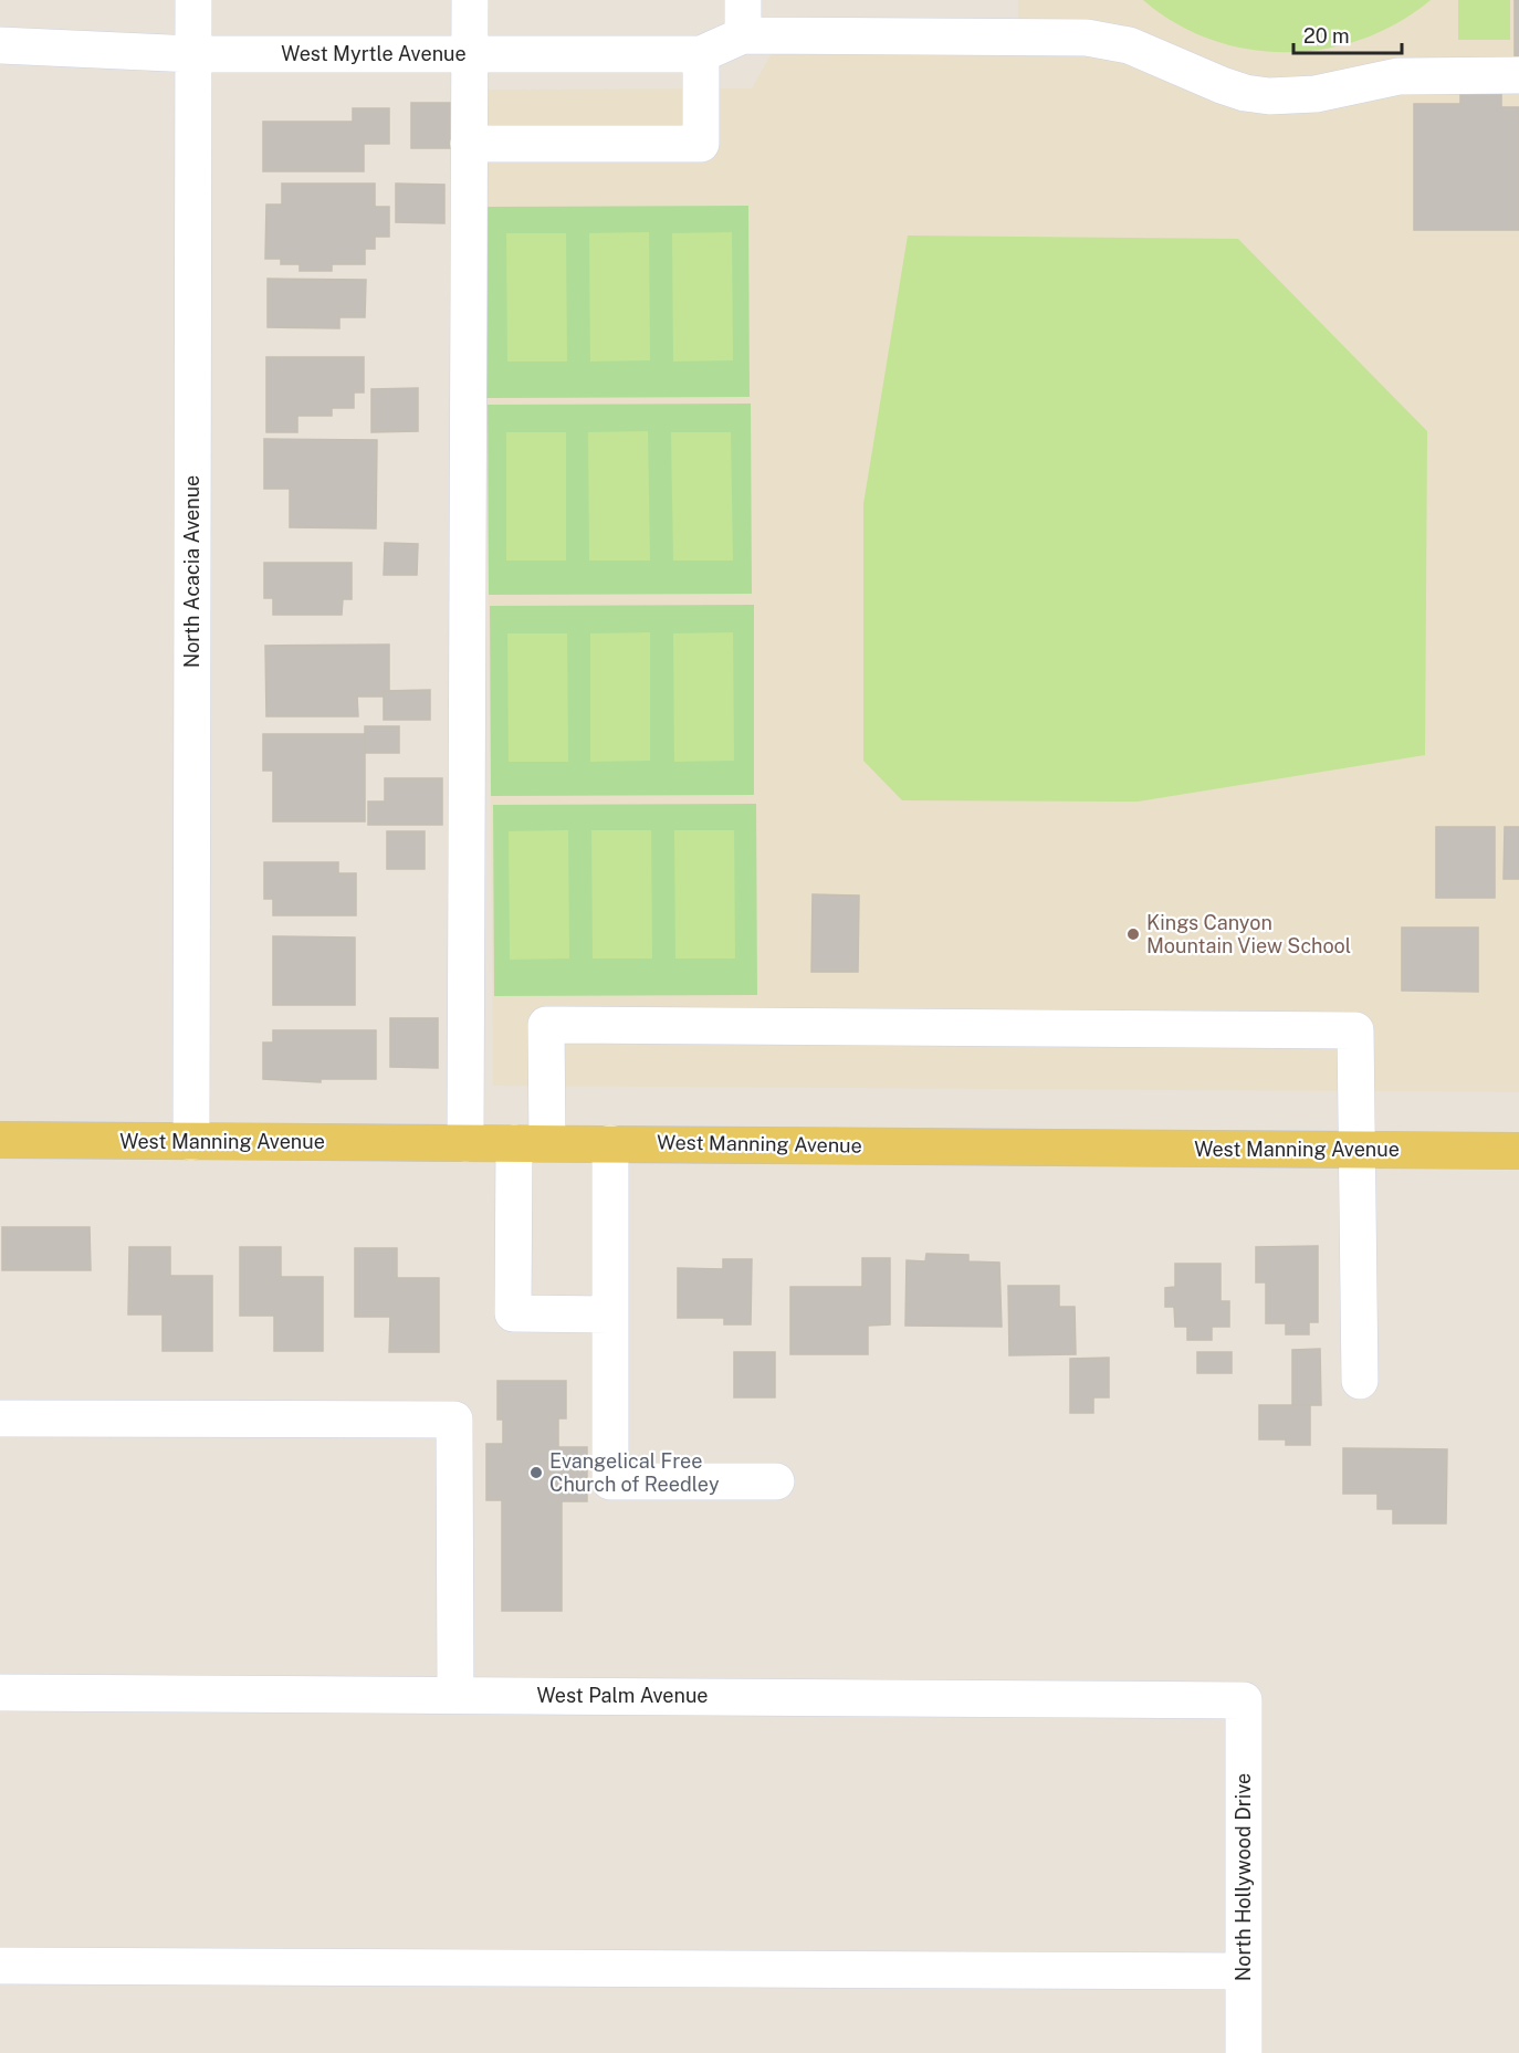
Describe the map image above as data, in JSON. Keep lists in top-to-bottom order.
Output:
{
  "streets": {
    "main road": ["West Manning Avenue"],
    "street": [
      "West Myrtle Avenue",
      "North Acacia Avenue",
      "West Palm Avenue",
      "North Hollywood Drive"
    ]
  },
  "crossings": [
    ["West Myrtle Avenue", "North Acacia Avenue"],
    ["North Acacia Avenue", "West Manning Avenue"],
    ["West Palm Avenue", "North Hollywood Drive"]
  ],
  "places": ["Kings Canyon Mountain View School", "Evangelical Free Church of Reedley"],
  "scale_bar": "20 m"
}
